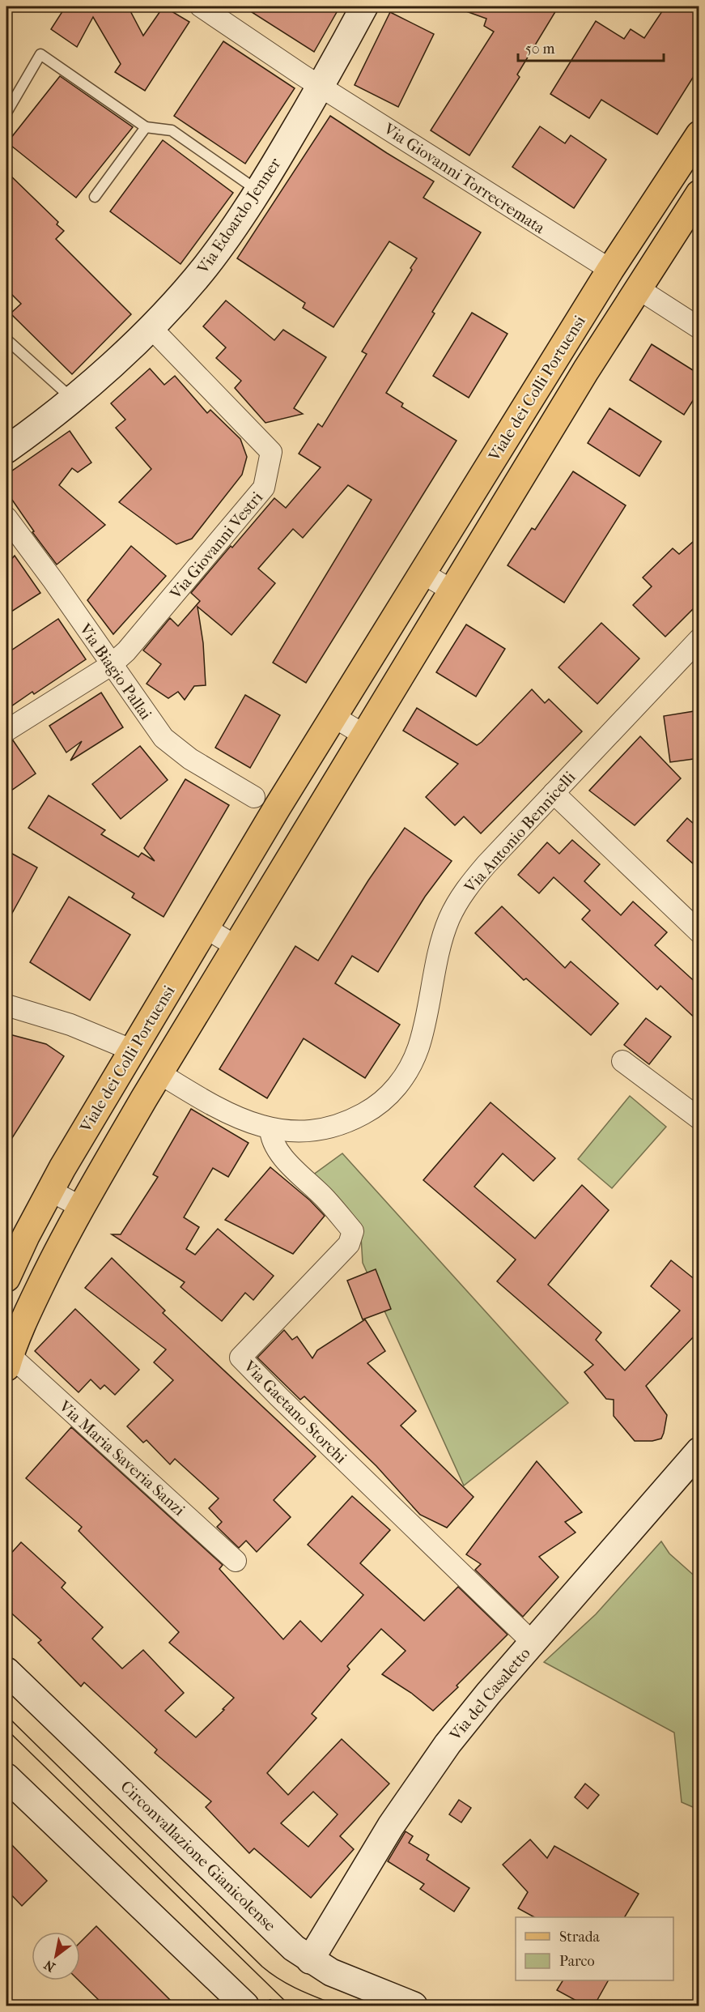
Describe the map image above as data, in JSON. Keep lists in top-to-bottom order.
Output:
{
  "streets": {
    "main road": ["Viale dei Colli Portuensi"],
    "street": [
      "Via Giovanni Torrecremata",
      "Via Edoardo Jenner",
      "Via Giovanni Vestri",
      "Via Biagio Pallai",
      "Via Antonio Bennicelli",
      "Via Gaetano Storchi",
      "Via Maria Saveria Sanzi",
      "Via del Casaletto",
      "Circonvallazione Gianicolense"
    ]
  },
  "crossings": [
    ["Via Giovanni Torrecremata", "Via Edoardo Jenner"],
    ["Via Giovanni Torrecremata", "Viale dei Colli Portuensi"],
    ["Via Edoardo Jenner", "Via Giovanni Vestri"],
    ["Viale dei Colli Portuensi", "Via Antonio Bennicelli"],
    ["Viale dei Colli Portuensi", "Via Maria Saveria Sanzi"],
    ["Via Giovanni Vestri", "Via Biagio Pallai"],
    ["Via Antonio Bennicelli", "Via Gaetano Storchi"],
    ["Via del Casaletto", "Circonvallazione Gianicolense"]
  ],
  "legend": ["Strada", "Parco"],
  "scale_bar": "50 m",
  "north": "bottom left"
}
